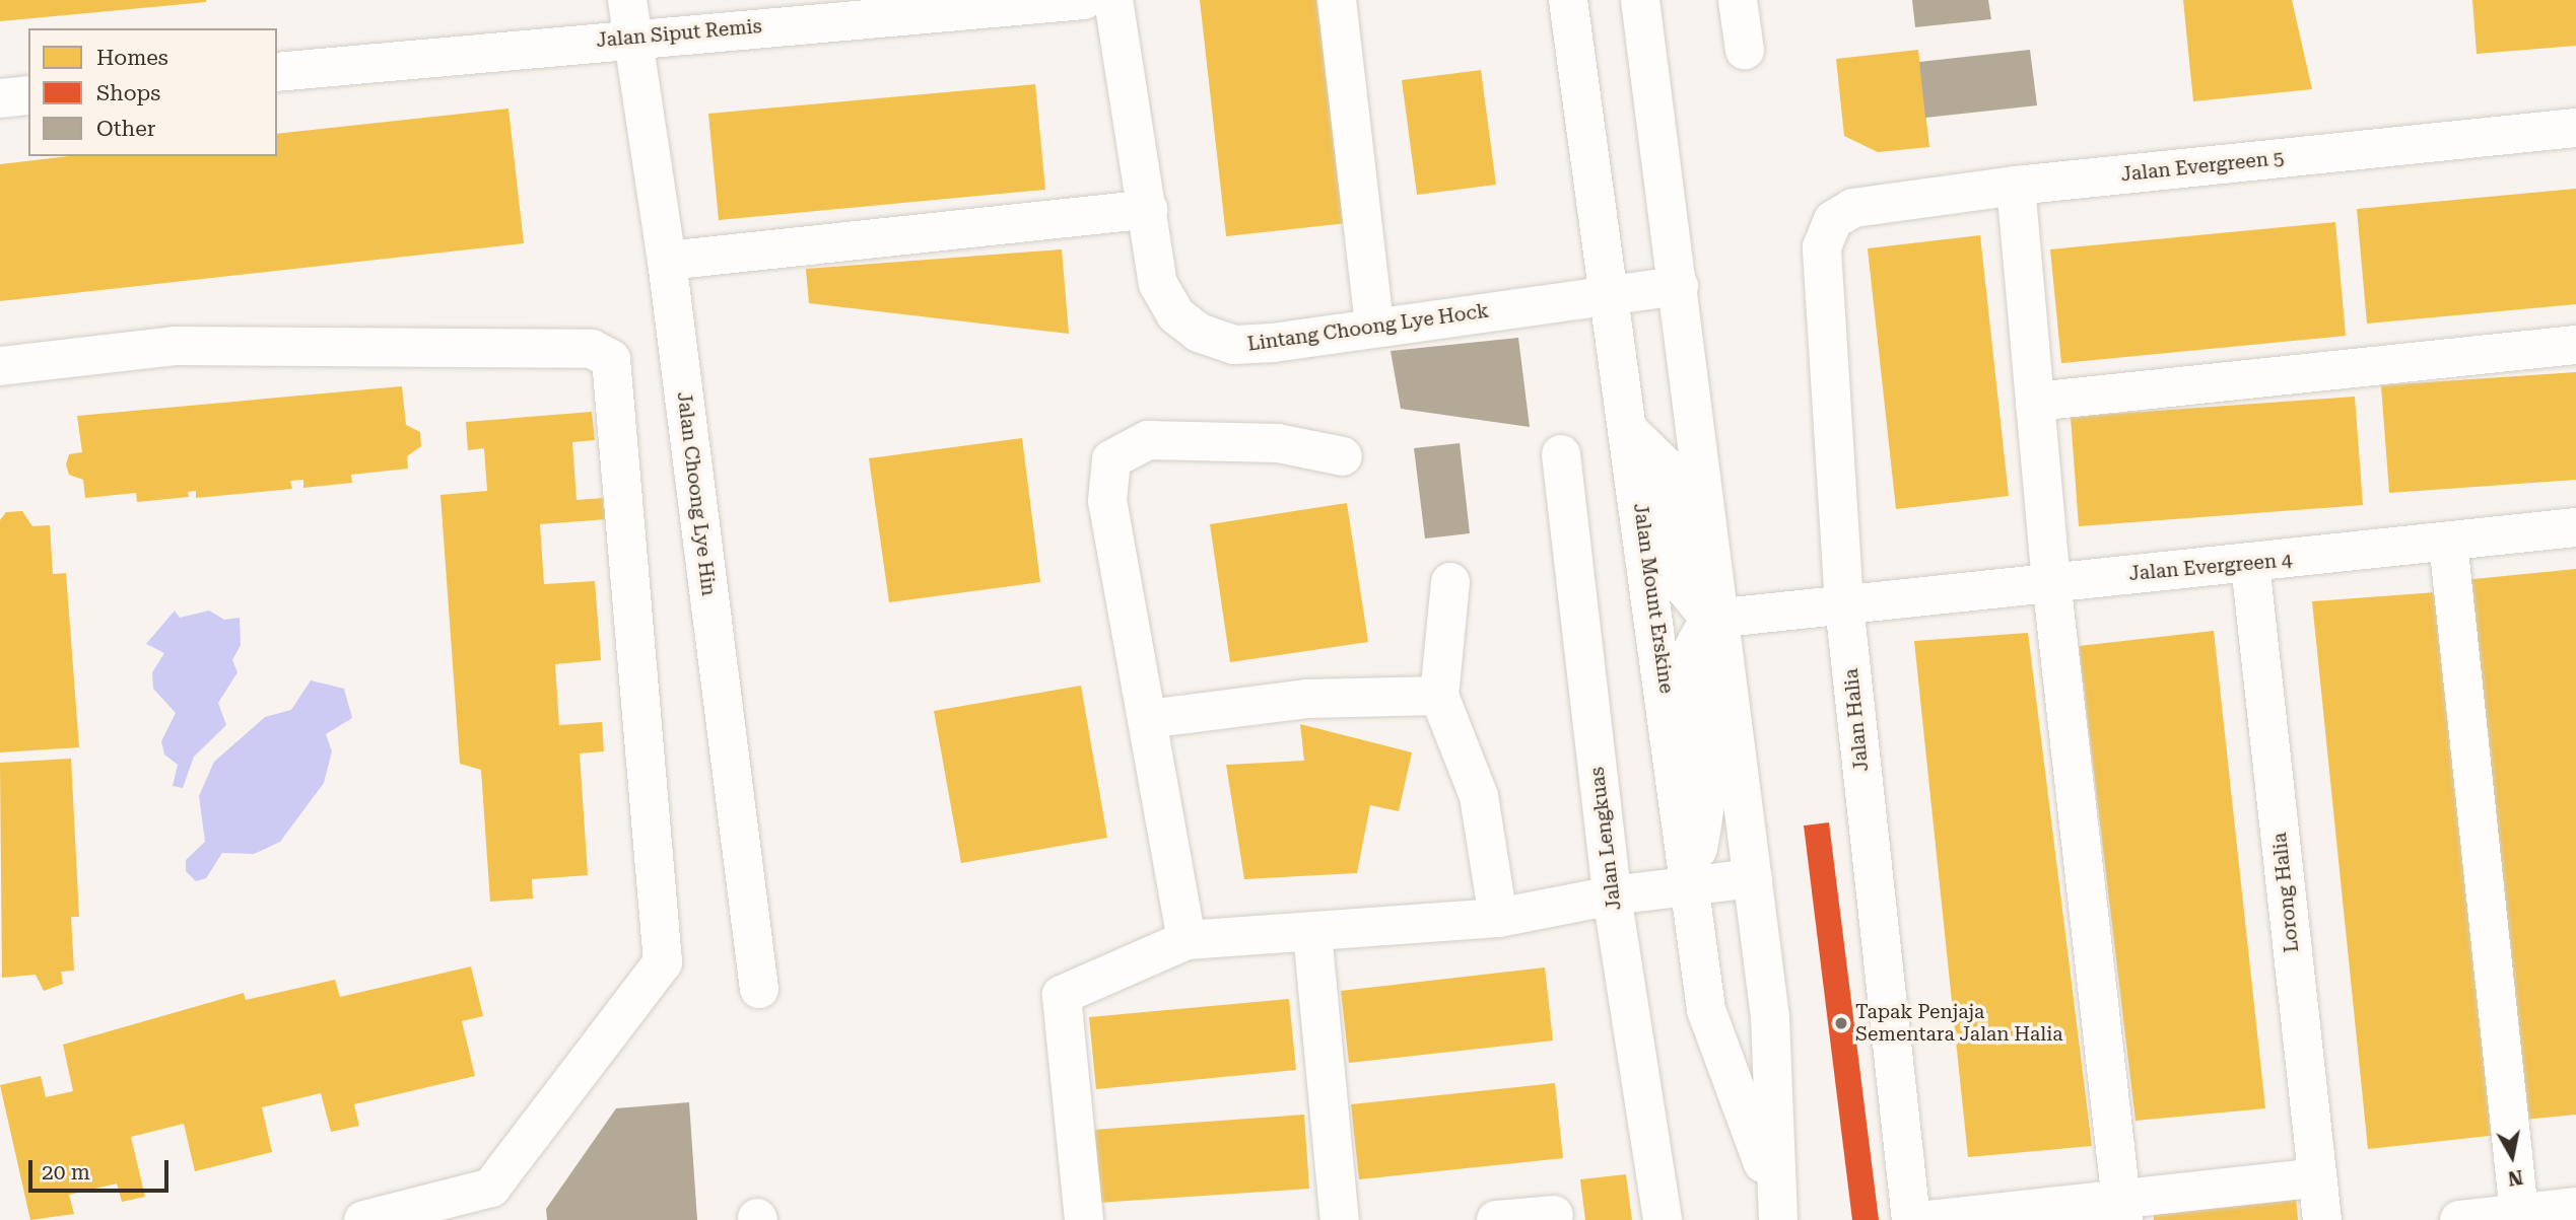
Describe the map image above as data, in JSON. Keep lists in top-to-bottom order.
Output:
{
  "streets": {
    "street": [
      "Jalan Siput Remis",
      "Jalan Evergreen 5",
      "Lintang Choong Lye Hock",
      "Jalan Choong Lye Hin",
      "Jalan Evergreen 4",
      "Jalan Mount Erskine",
      "Jalan Halia",
      "Jalan Lengkuas",
      "Lorong Halia"
    ]
  },
  "crossings": [
    ["Jalan Siput Remis", "Jalan Choong Lye Hin"],
    ["Jalan Evergreen 5", "Jalan Halia"],
    ["Lintang Choong Lye Hock", "Jalan Mount Erskine"],
    ["Jalan Evergreen 4", "Jalan Halia"],
    ["Jalan Evergreen 4", "Lorong Halia"]
  ],
  "places": ["Tapak Penjaja Sementara Jalan Halia"],
  "legend": ["Homes", "Shops", "Other"],
  "scale_bar": "20 m",
  "north": "bottom"
}
